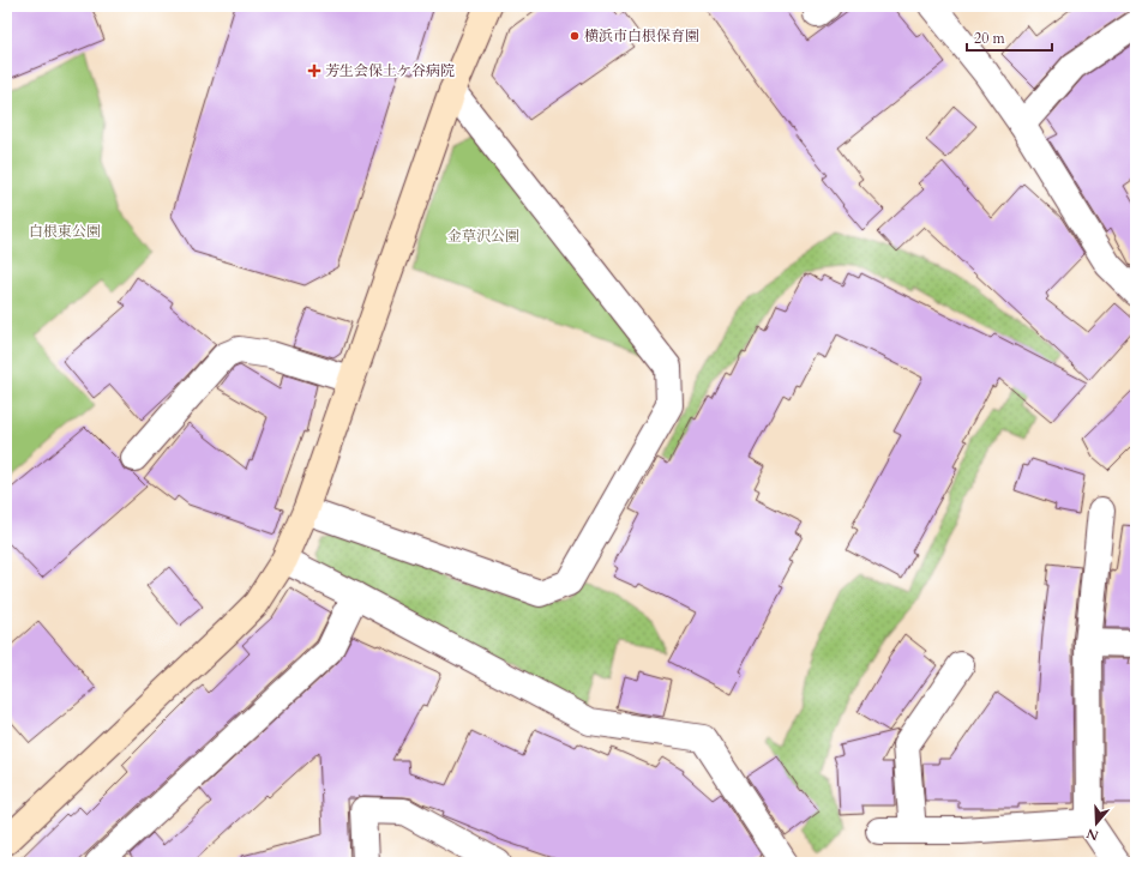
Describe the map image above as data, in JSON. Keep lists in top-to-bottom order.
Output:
{
  "parks": ["白根東公園", "金草沢公園"],
  "places": {
    "other": ["横浜市白根保育園"],
    "health": ["芳生会保土ケ谷病院"]
  },
  "scale_bar": "20 m",
  "north": "bottom"
}
